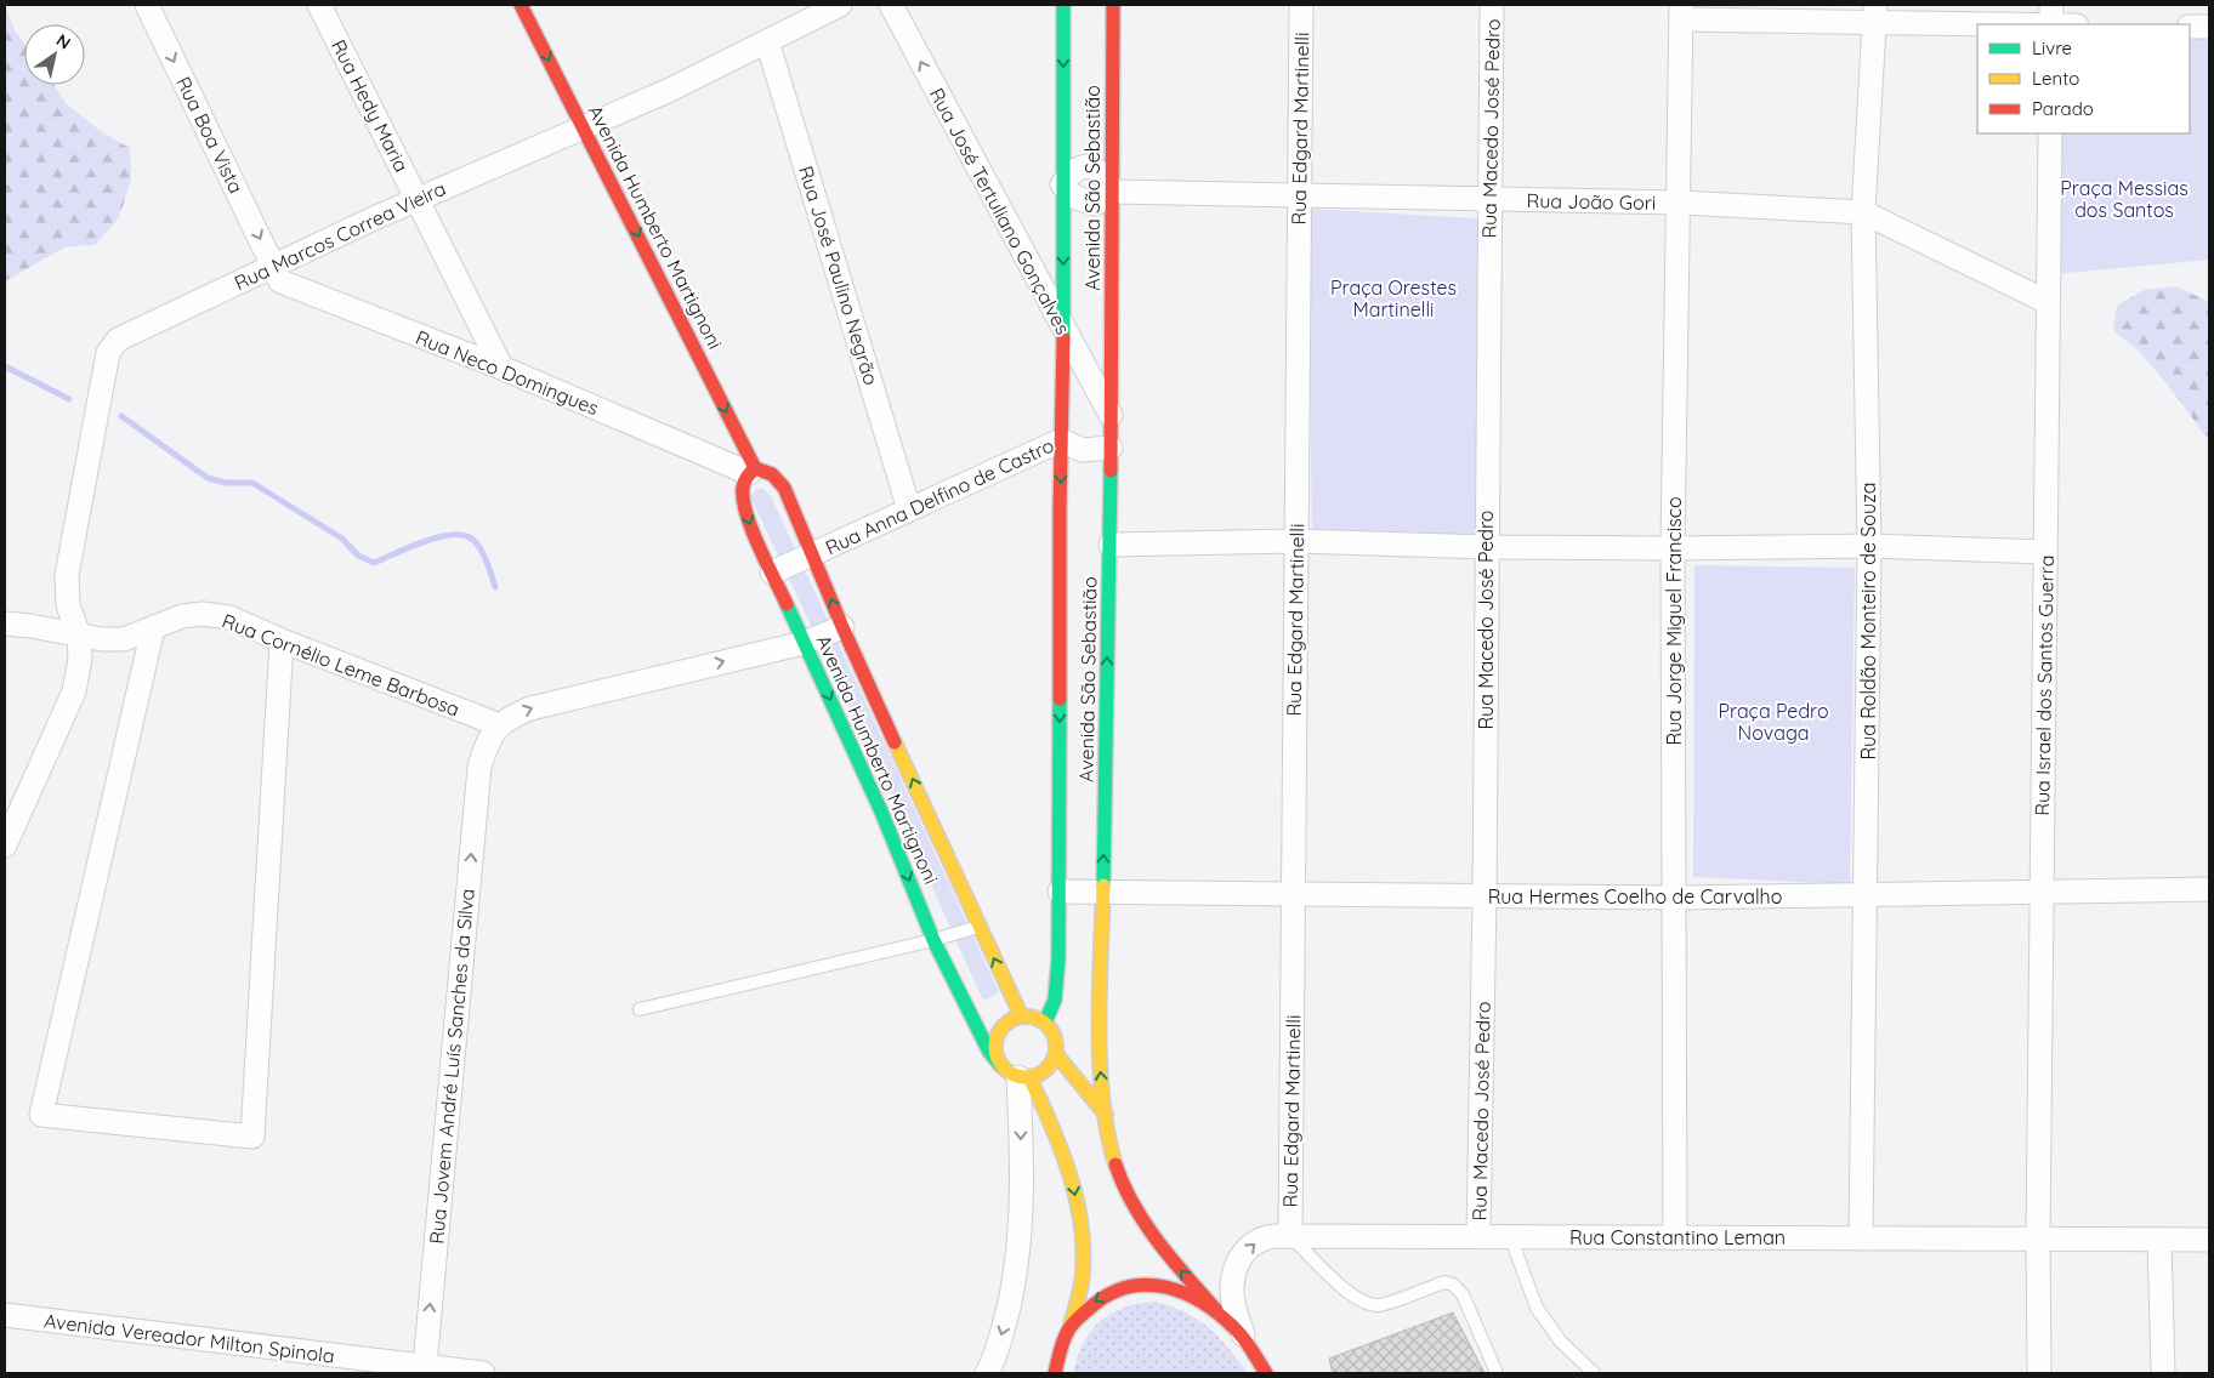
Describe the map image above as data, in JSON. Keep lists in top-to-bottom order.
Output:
{
  "streets": {
    "main road": ["Avenida São Sebastião", "Avenida Humberto Martignoni"],
    "street": [
      "Rua Hedy Maria",
      "Rua Edgard Martinelli",
      "Rua Macedo José Pedro",
      "Rua Boa Vista",
      "Rua João Gori",
      "Rua José Tertuliano Gonçalves",
      "Rua Marcos Correa Vieira",
      "Rua José Paulino Negrão",
      "Rua Neco Domingues",
      "Rua Anna Delfino de Castro",
      "Rua Jorge Miguel Francisco",
      "Rua Roldão Monteiro de Souza",
      "Rua Cornélio Leme Barbosa",
      "Rua Israel dos Santos Guerra",
      "Rua Hermes Coelho de Carvalho",
      "Rua Jovem André Luís Sanches da Silva",
      "Rua Constantino Leman",
      "Avenida Vereador Milton Spinola"
    ]
  },
  "crossings": [
    ["Rua Hedy Maria", "Rua Marcos Correa Vieira"],
    ["Rua Hedy Maria", "Rua Neco Domingues"],
    ["Rua Edgard Martinelli", "Rua João Gori"],
    ["Rua Edgard Martinelli", "Rua Hermes Coelho de Carvalho"],
    ["Rua Edgard Martinelli", "Rua Constantino Leman"],
    ["Rua Macedo José Pedro", "Rua João Gori"],
    ["Rua Macedo José Pedro", "Rua Hermes Coelho de Carvalho"],
    ["Rua Macedo José Pedro", "Rua Constantino Leman"],
    ["Rua Boa Vista", "Rua Marcos Correa Vieira"],
    ["Rua Boa Vista", "Rua Neco Domingues"],
    ["Avenida São Sebastião", "Rua João Gori"],
    ["Avenida São Sebastião", "Rua José Tertuliano Gonçalves"],
    ["Avenida São Sebastião", "Rua Anna Delfino de Castro"],
    ["Avenida São Sebastião", "Rua Hermes Coelho de Carvalho"],
    ["Rua João Gori", "Rua Jorge Miguel Francisco"],
    ["Rua João Gori", "Rua Roldão Monteiro de Souza"],
    ["Rua João Gori", "Rua Israel dos Santos Guerra"],
    ["Avenida Humberto Martignoni", "Rua Marcos Correa Vieira"],
    ["Avenida Humberto Martignoni", "Rua Neco Domingues"],
    ["Avenida Humberto Martignoni", "Rua Anna Delfino de Castro"],
    ["Rua Marcos Correa Vieira", "Rua José Paulino Negrão"],
    ["Rua Marcos Correa Vieira", "Rua Neco Domingues"],
    ["Rua Marcos Correa Vieira", "Rua Cornélio Leme Barbosa"],
    ["Rua José Paulino Negrão", "Rua Anna Delfino de Castro"],
    ["Rua Jorge Miguel Francisco", "Rua Hermes Coelho de Carvalho"],
    ["Rua Jorge Miguel Francisco", "Rua Constantino Leman"],
    ["Rua Roldão Monteiro de Souza", "Rua Hermes Coelho de Carvalho"],
    ["Rua Roldão Monteiro de Souza", "Rua Constantino Leman"],
    ["Rua Cornélio Leme Barbosa", "Rua Jovem André Luís Sanches da Silva"],
    ["Rua Israel dos Santos Guerra", "Rua Hermes Coelho de Carvalho"],
    ["Rua Israel dos Santos Guerra", "Rua Constantino Leman"],
    ["Rua Jovem André Luís Sanches da Silva", "Avenida Vereador Milton Spinola"]
  ],
  "one_way": ["Rua Boa Vista", "Rua José Tertuliano Gonçalves", "Rua Jovem André Luís Sanches da Silva"],
  "parks": ["Praça Messias dos Santos", "Praça Orestes Martinelli", "Praça Pedro Novaga"],
  "legend": ["Livre", "Lento", "Parado"],
  "north": "top right"
}
